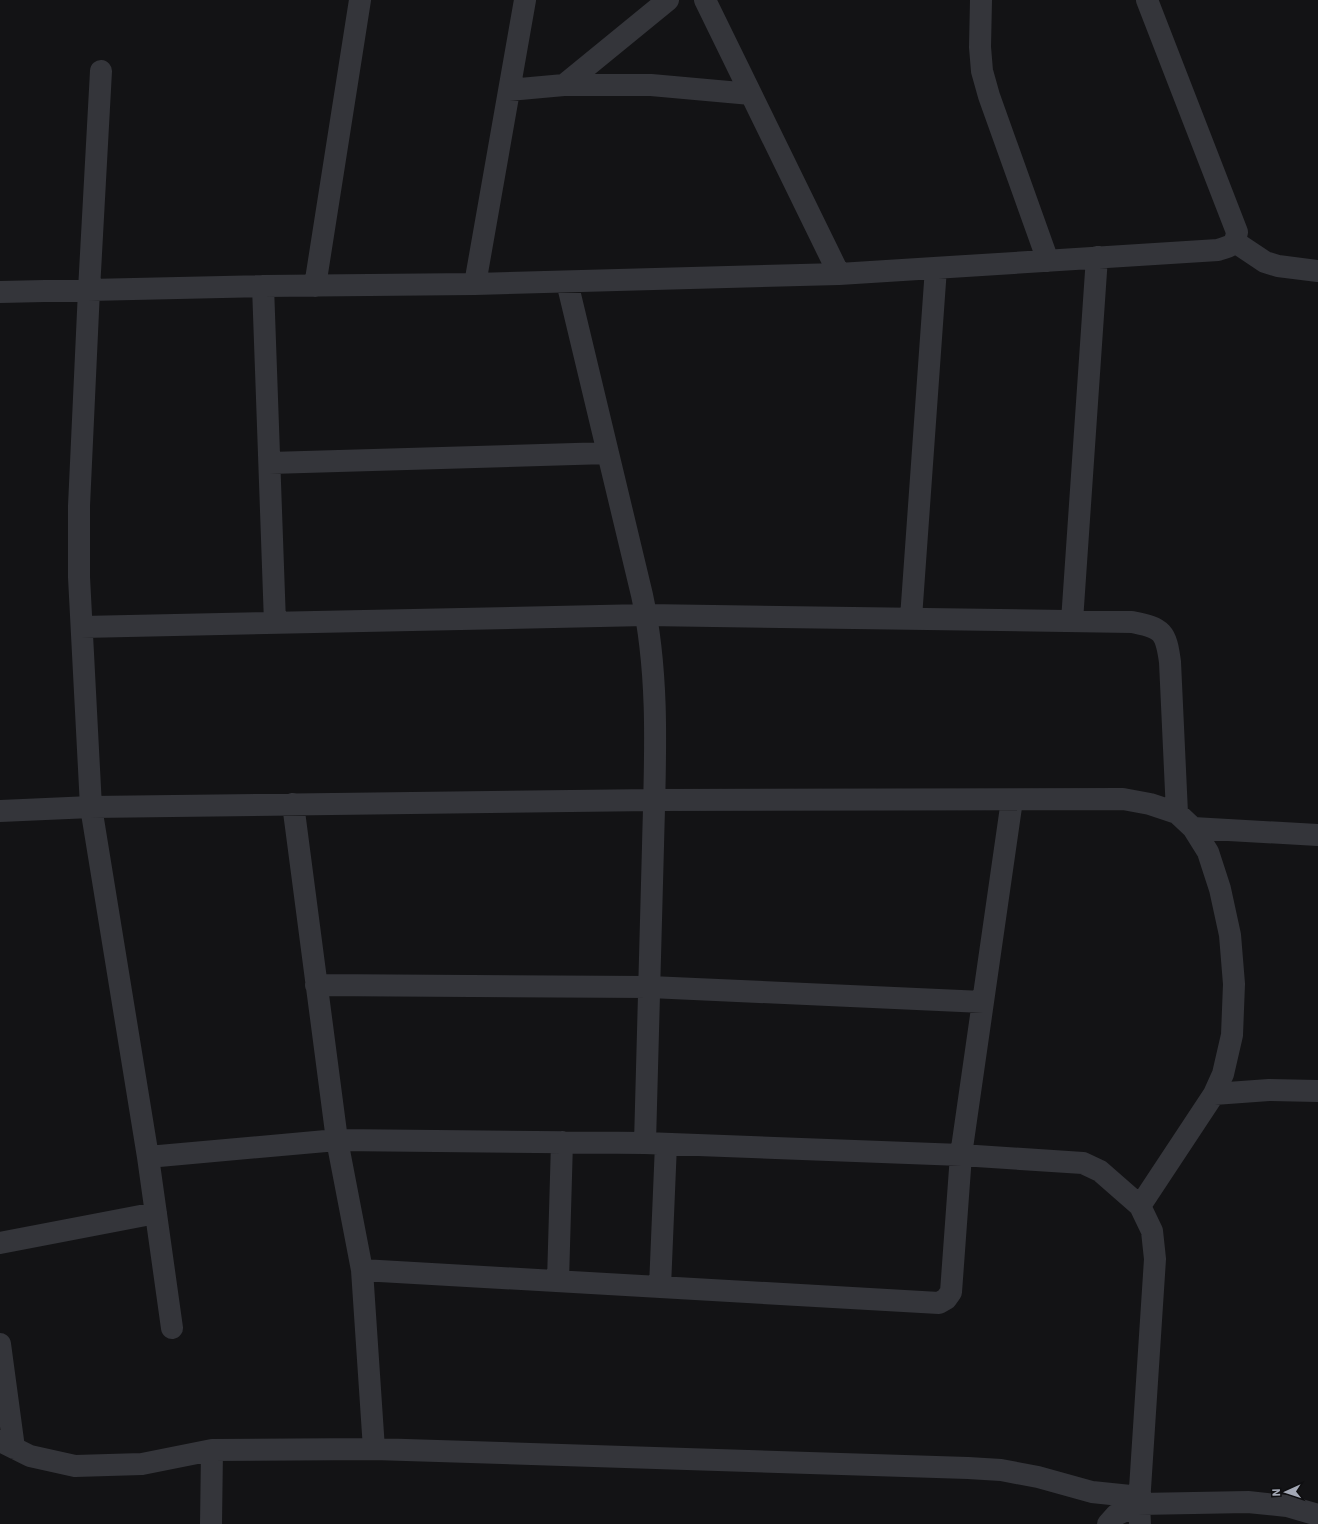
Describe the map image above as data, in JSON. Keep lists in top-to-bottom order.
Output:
{
  "north": "left"
}
